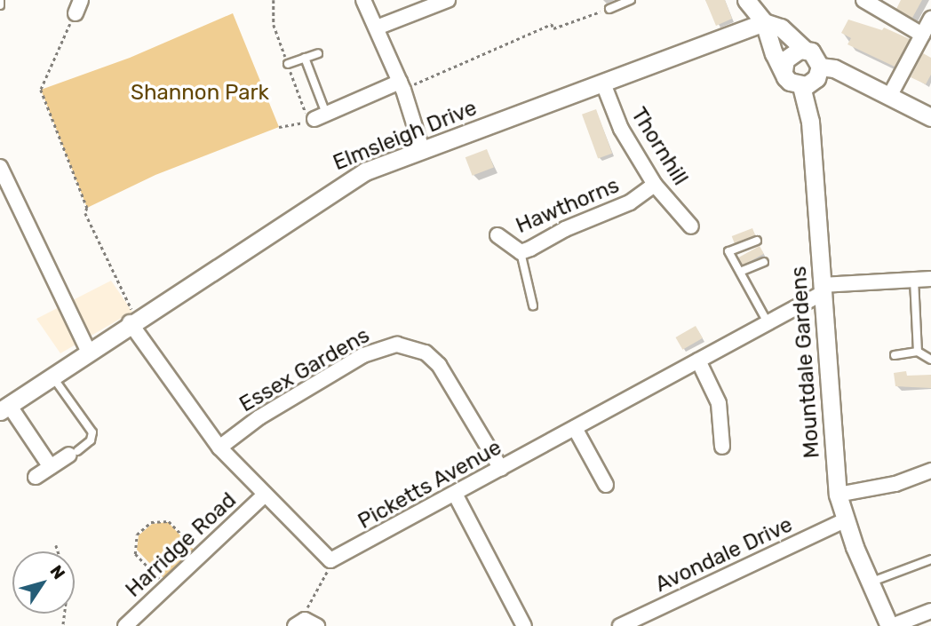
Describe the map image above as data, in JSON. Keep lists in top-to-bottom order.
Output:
{
  "streets": {
    "street": [
      "Elmsleigh Drive",
      "Thornhill",
      "Hawthorns",
      "Mountdale Gardens",
      "Essex Gardens",
      "Picketts Avenue",
      "Harridge Road",
      "Avondale Drive"
    ]
  },
  "crossings": [
    ["Elmsleigh Drive", "Thornhill"],
    ["Thornhill", "Hawthorns"],
    ["Mountdale Gardens", "Picketts Avenue"],
    ["Mountdale Gardens", "Avondale Drive"],
    ["Essex Gardens", "Picketts Avenue"]
  ],
  "parks": ["Shannon Park"],
  "north": "top right"
}
